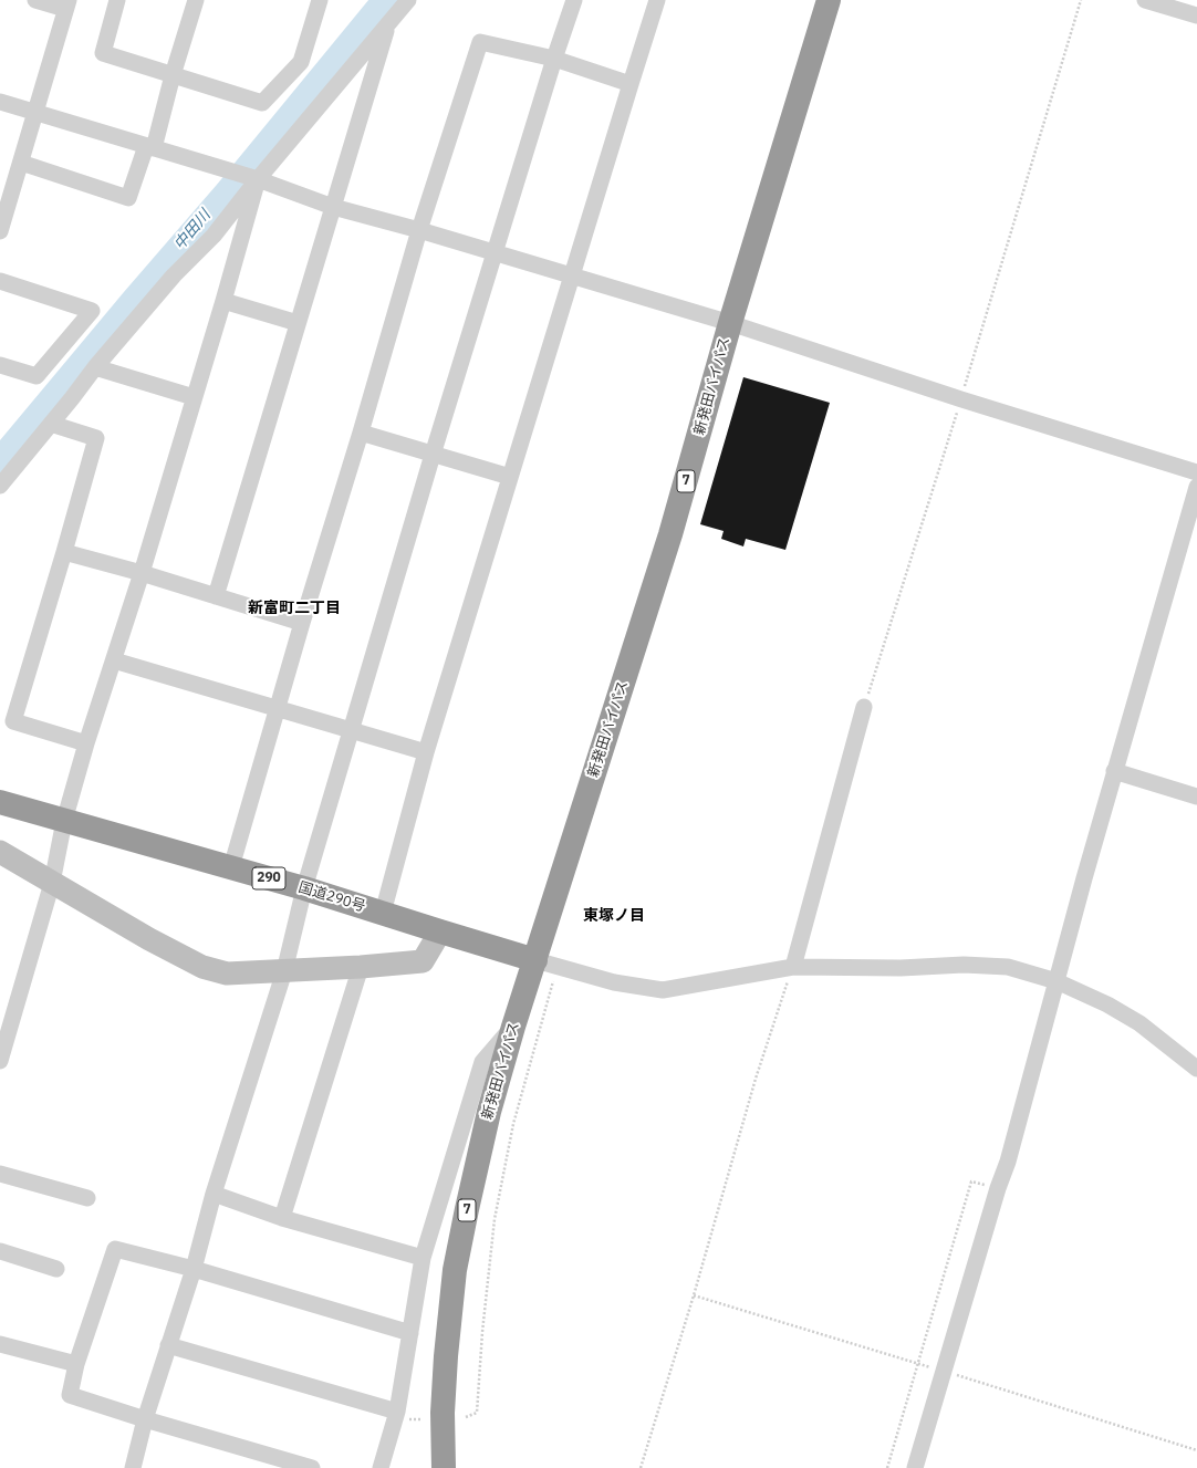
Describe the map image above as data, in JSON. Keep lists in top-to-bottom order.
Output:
{
  "streets": {
    "highway": [
      "新発田バイパス",
      "7",
      "290",
      "国道290号"
    ]
  },
  "crossings": [
    ["新発田バイパス", "国道290号"]
  ],
  "districts": ["新富町二丁目", "東塚ノ目"],
  "water": ["中田川"]
}
